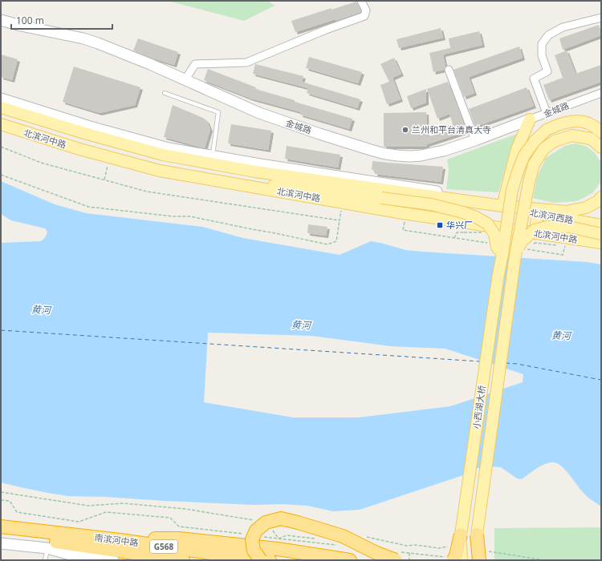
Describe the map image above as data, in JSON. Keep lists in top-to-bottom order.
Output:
{
  "streets": {
    "highway": ["南滨河中路", "G568"],
    "main road": ["北滨河中路", "北滨河西路", "小西湖大桥"],
    "street": ["金城路"]
  },
  "crossings": [
    ["北滨河中路", "北滨河西路"]
  ],
  "water": ["黄河"],
  "places": {
    "other": ["兰州和平台清真大寺"],
    "transit": ["华兴厂"]
  },
  "scale_bar": "100 m"
}
